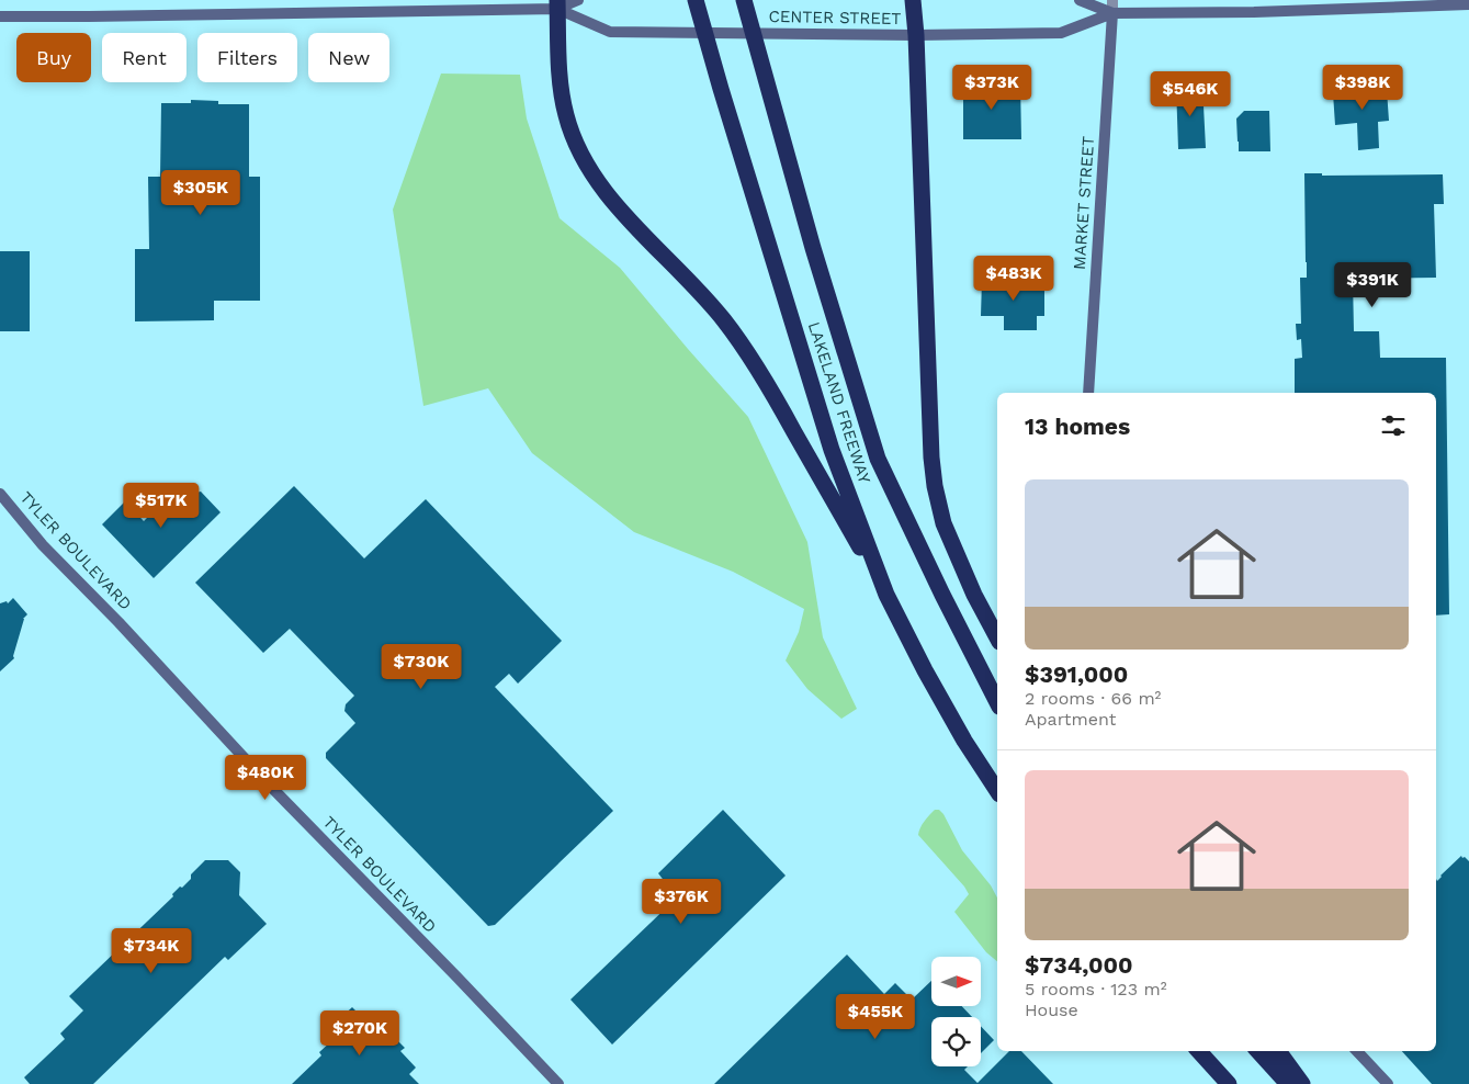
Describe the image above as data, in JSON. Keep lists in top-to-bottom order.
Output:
{
  "streets": {
    "highway": ["LAKELAND FREEWAY"],
    "main road": ["CENTER STREET", "MARKET STREET", "TYLER BOULEVARD"]
  },
  "crossings": [
    ["CENTER STREET", "MARKET STREET"]
  ],
  "north": "right",
  "page": {
    "chip": [
      "Buy",
      "Rent",
      "Filters",
      "New"
    ],
    "price": [
      "$373K",
      "$398K",
      "$546K",
      "$305K",
      "$483K",
      "$391K",
      "$517K",
      "$730K",
      "$480K",
      "$376K",
      "$734K",
      "$455K",
      "$270K"
    ],
    "heading": "13 homes",
    "list": [
      {
        "name": "$391,000",
        "note": "2 rooms · 66 m² · Apartment"
      },
      {
        "name": "$734,000",
        "note": "5 rooms · 123 m² · House"
      }
    ]
  }
}
